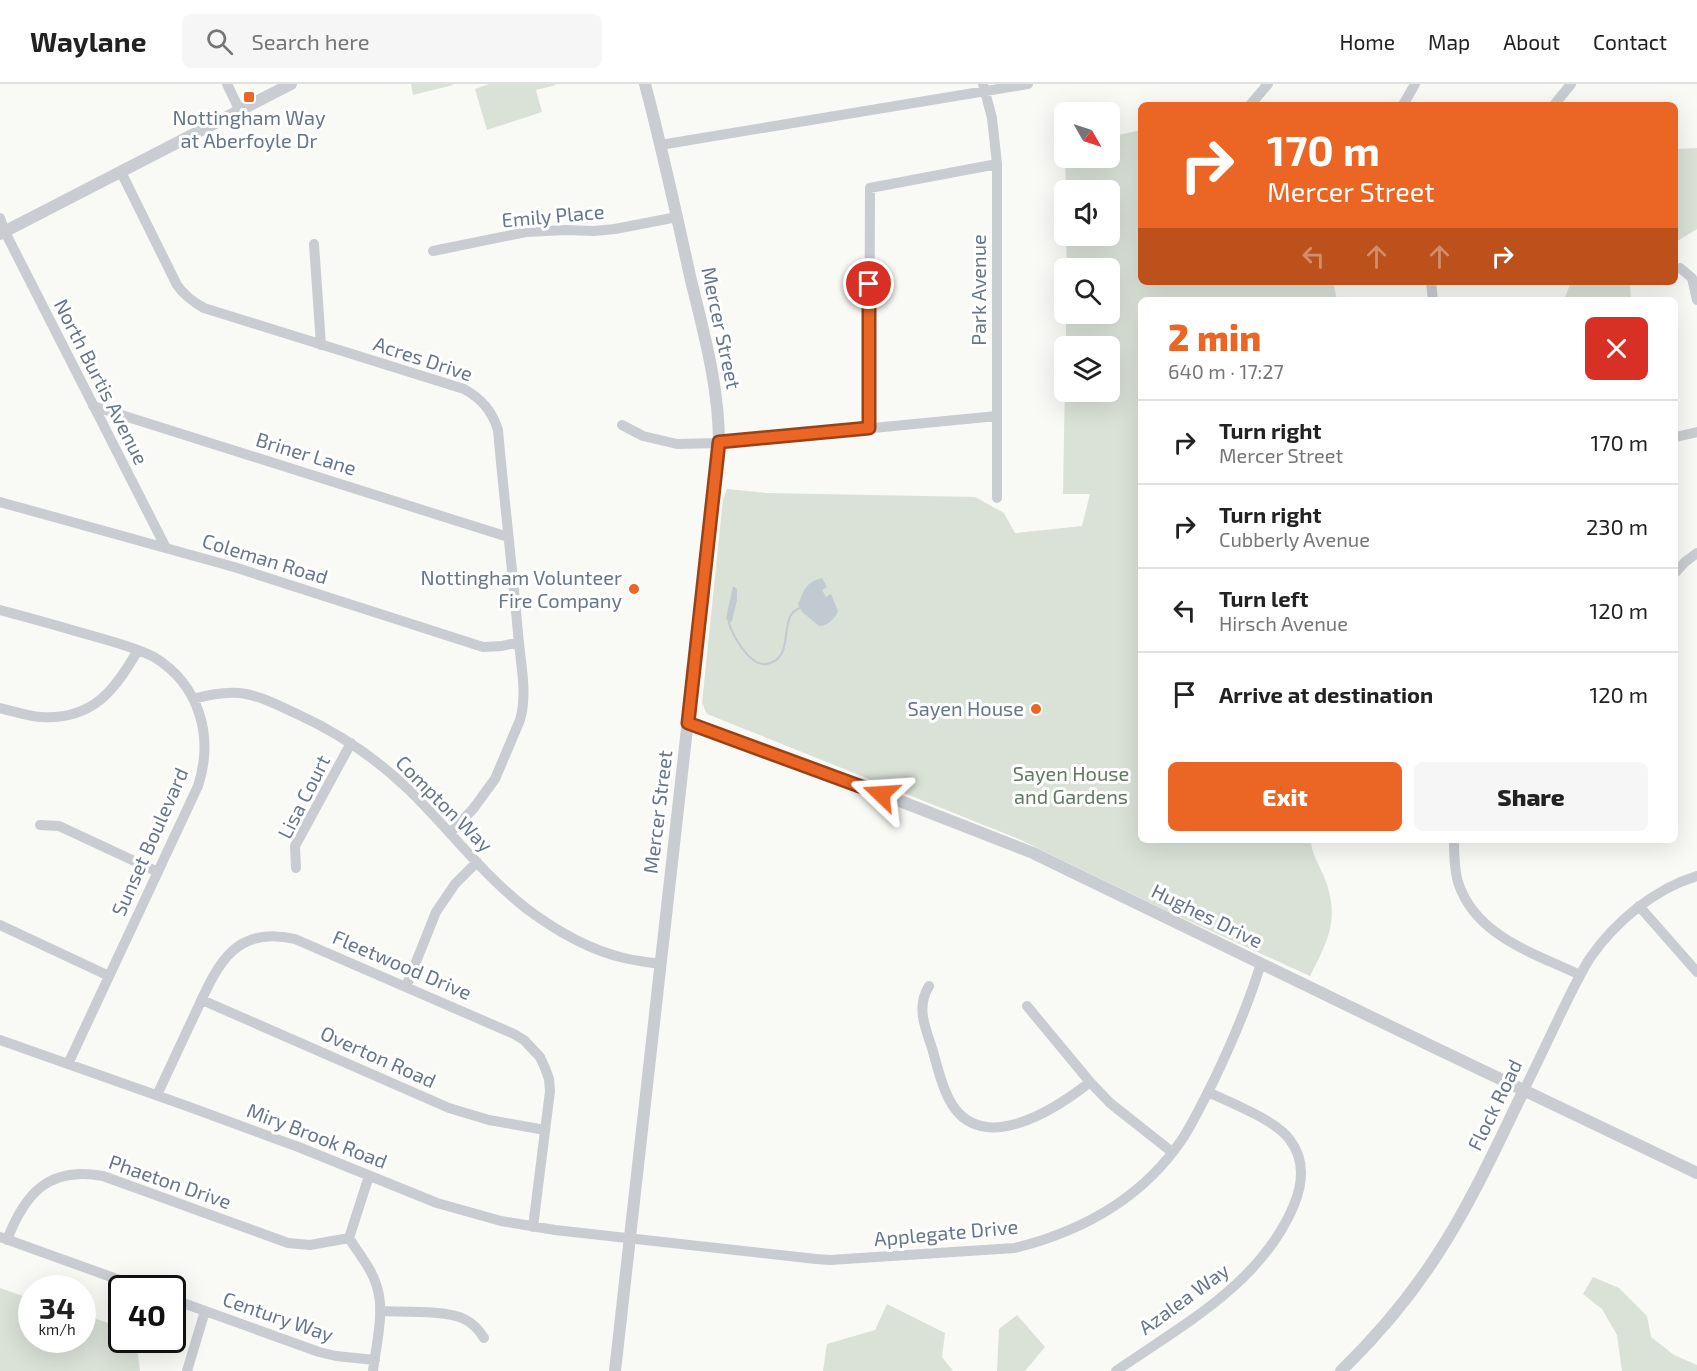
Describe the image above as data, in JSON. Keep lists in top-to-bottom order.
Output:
{
  "streets": {
    "street": [
      "Emily Place",
      "Park Avenue",
      "Mercer Street",
      "Acres Drive",
      "North Burtis Avenue",
      "Briner Lane",
      "Coleman Road",
      "Lisa Court",
      "Compton Way",
      "Sunset Boulevard",
      "Hughes Drive",
      "Fleetwood Drive",
      "Overton Road",
      "Flock Road",
      "Miry Brook Road",
      "Phaeton Drive",
      "Applegate Drive",
      "Azalea Way",
      "Century Way"
    ]
  },
  "crossings": [
    ["Emily Place", "Mercer Street"],
    ["Mercer Street", "Compton Way"],
    ["Mercer Street", "Hughes Drive"],
    ["Mercer Street", "Miry Brook Road"],
    ["Mercer Street", "Applegate Drive"],
    ["Acres Drive", "Briner Lane"],
    ["Acres Drive", "Coleman Road"],
    ["Acres Drive", "Compton Way"],
    ["North Burtis Avenue", "Briner Lane"],
    ["North Burtis Avenue", "Coleman Road"],
    ["Lisa Court", "Compton Way"],
    ["Compton Way", "Sunset Boulevard"],
    ["Sunset Boulevard", "Miry Brook Road"],
    ["Hughes Drive", "Flock Road"],
    ["Hughes Drive", "Applegate Drive"],
    ["Fleetwood Drive", "Overton Road"],
    ["Fleetwood Drive", "Miry Brook Road"],
    ["Miry Brook Road", "Applegate Drive"],
    ["Applegate Drive", "Azalea Way"]
  ],
  "parks": ["Sayen House and Gardens"],
  "places": {
    "transit": ["Nottingham Way at Aberfoyle Dr"],
    "other": ["Nottingham Volunteer Fire Company", "Sayen House"]
  },
  "north": "bottom right",
  "page": {
    "header": "Waylane",
    "search": "Search here",
    "nav": [
      "Home",
      "Map",
      "About",
      "Contact"
    ],
    "turn": ["170 m", "Mercer Street"],
    "heading": ["2 min", "640 m · 17:27"],
    "list": [
      {
        "name": "Turn right",
        "note": "Mercer Street",
        "value": "170 m"
      },
      {
        "name": "Turn right",
        "note": "Cubberly Avenue",
        "value": "230 m"
      },
      {
        "name": "Turn left",
        "note": "Hirsch Avenue",
        "value": "120 m"
      },
      {
        "name": "Arrive at destination",
        "value": "120 m"
      }
    ],
    "buttons": ["Exit", "Share"],
    "speed": "34 km/h",
    "limit": "40"
  }
}
